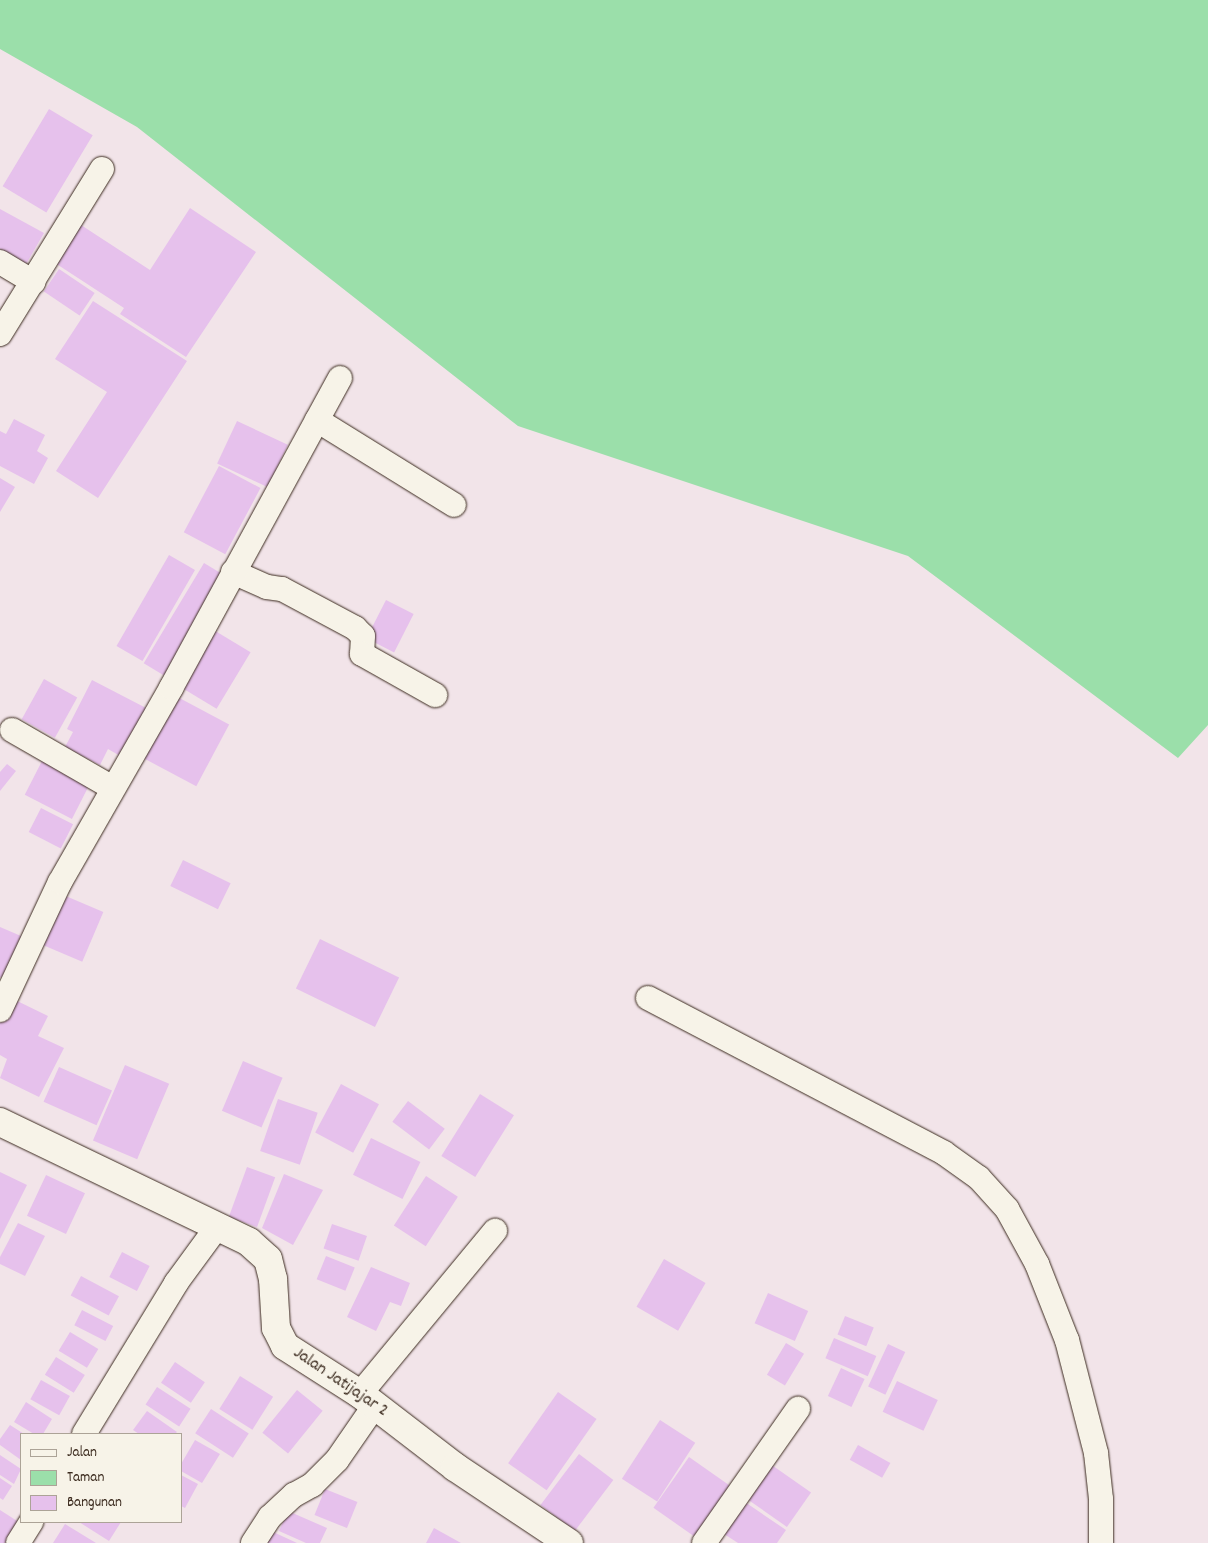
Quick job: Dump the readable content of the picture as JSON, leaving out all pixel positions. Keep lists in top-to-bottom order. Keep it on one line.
{"streets":{"street":["Jalan Jatijajar 2"]},"legend":["Jalan","Taman","Bangunan"]}
